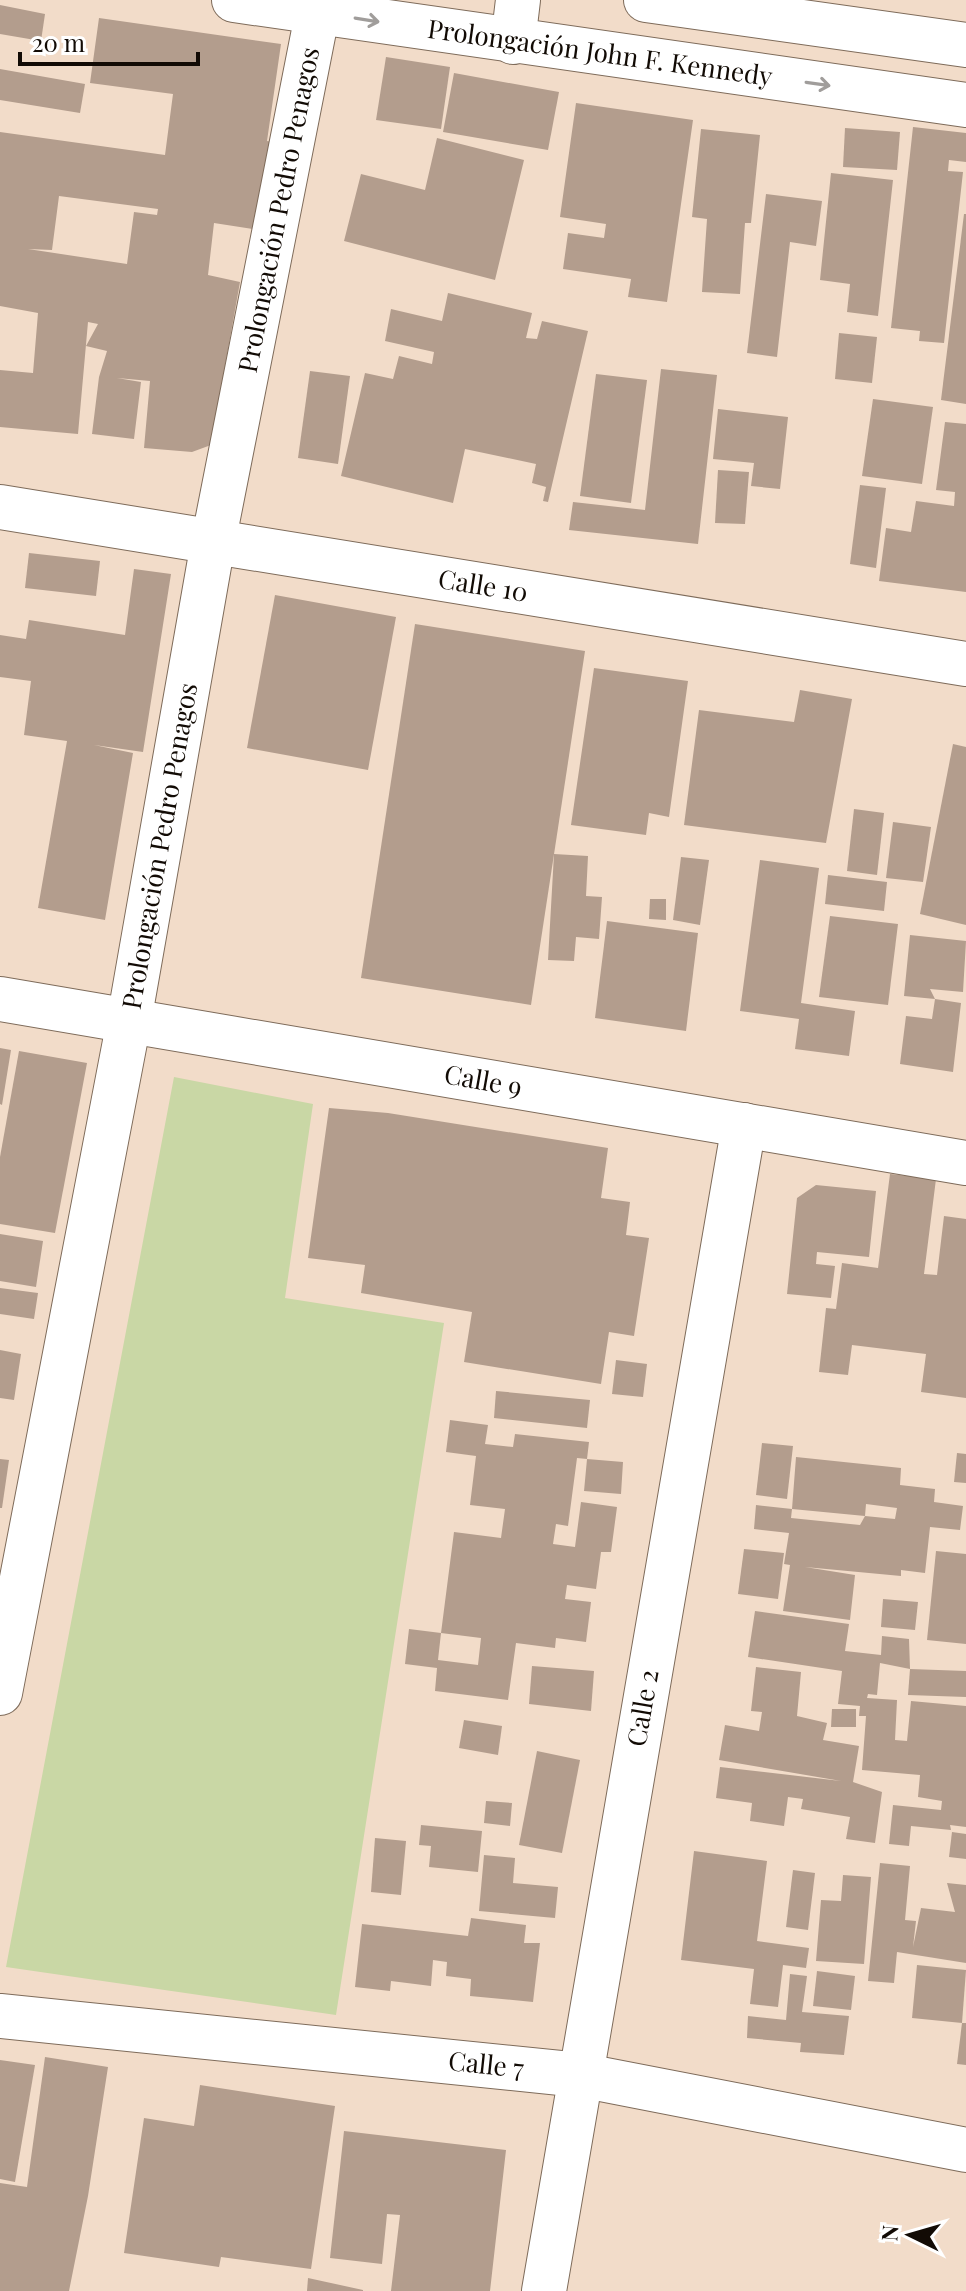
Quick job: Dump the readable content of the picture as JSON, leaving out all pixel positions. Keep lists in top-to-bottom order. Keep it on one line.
{"streets":{"street":["Prolongación John F. Kennedy","Prolongación Pedro Penagos","Calle 10","Calle 9","Calle 2","Calle 7"]},"crossings":[["Prolongación John F. Kennedy","Prolongación Pedro Penagos"],["Prolongación Pedro Penagos","Calle 10"],["Prolongación Pedro Penagos","Calle 9"],["Calle 9","Calle 2"],["Calle 2","Calle 7"]],"scale_bar":"20 m","north":"left"}
